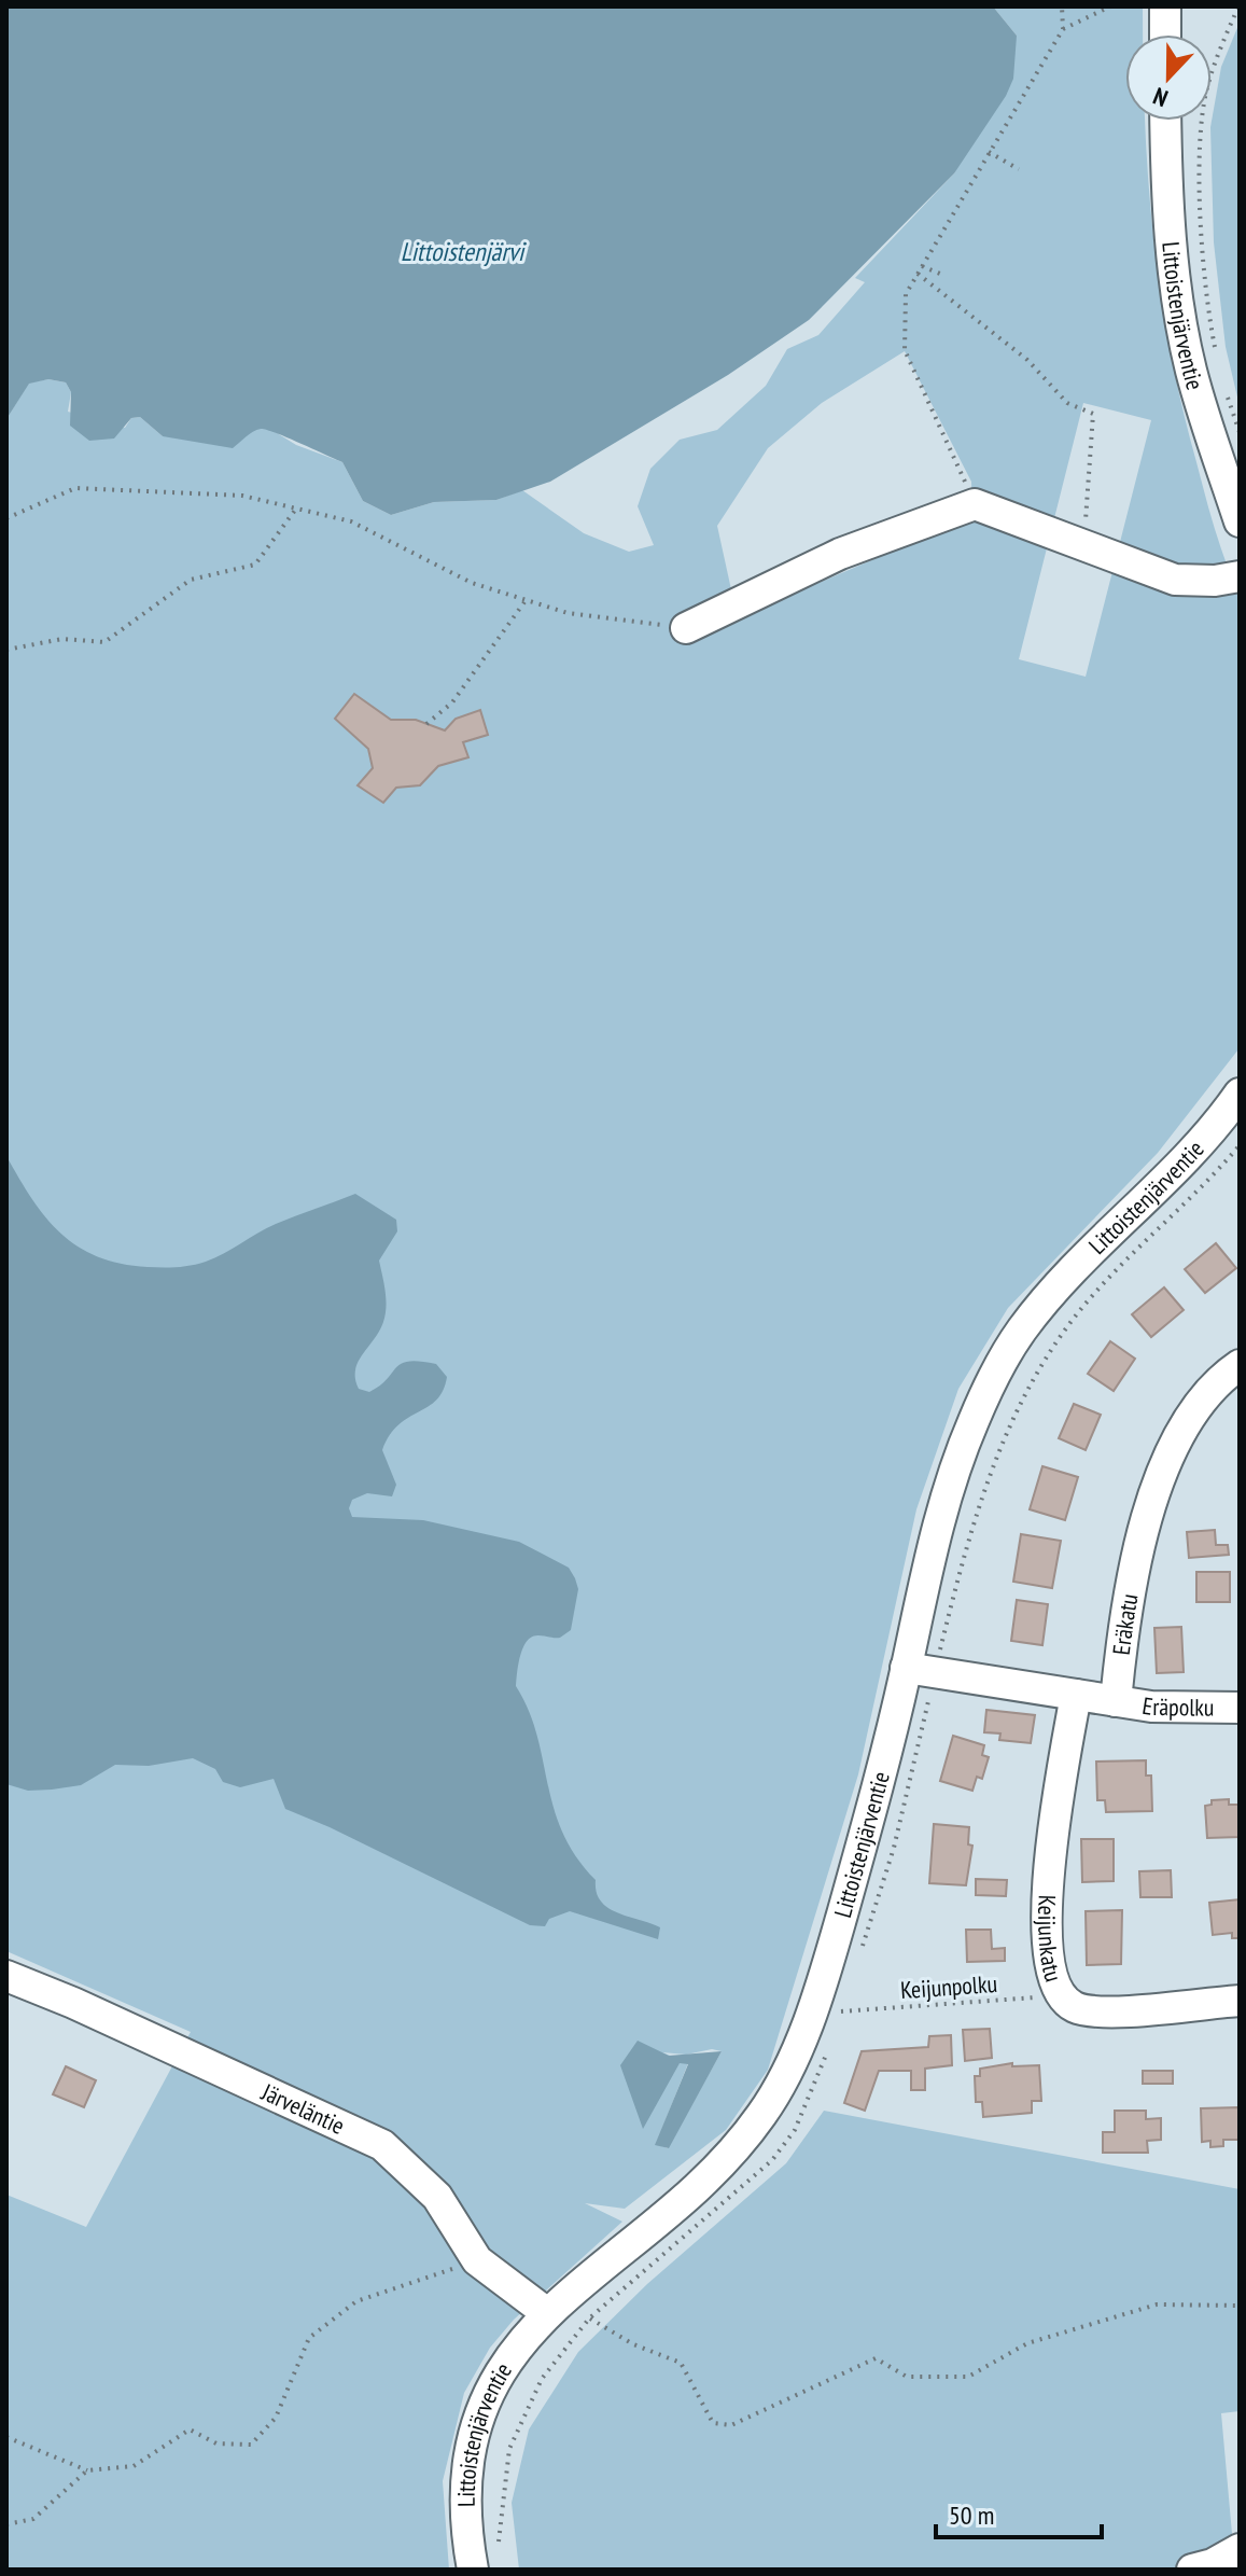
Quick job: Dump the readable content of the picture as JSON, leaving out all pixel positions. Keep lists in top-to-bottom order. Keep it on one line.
{"streets":{"street":["Littoistenjärventie","Eräkatu","Eräpolku","Keijunkatu","Järveläntie"],"path":["Keijunpolku"]},"crossings":[["Littoistenjärventie","Järveläntie"],["Eräkatu","Eräpolku"],["Keijunkatu","Keijunpolku"]],"water":["Littoistenjärvi"],"scale_bar":"50 m","north":"bottom"}
